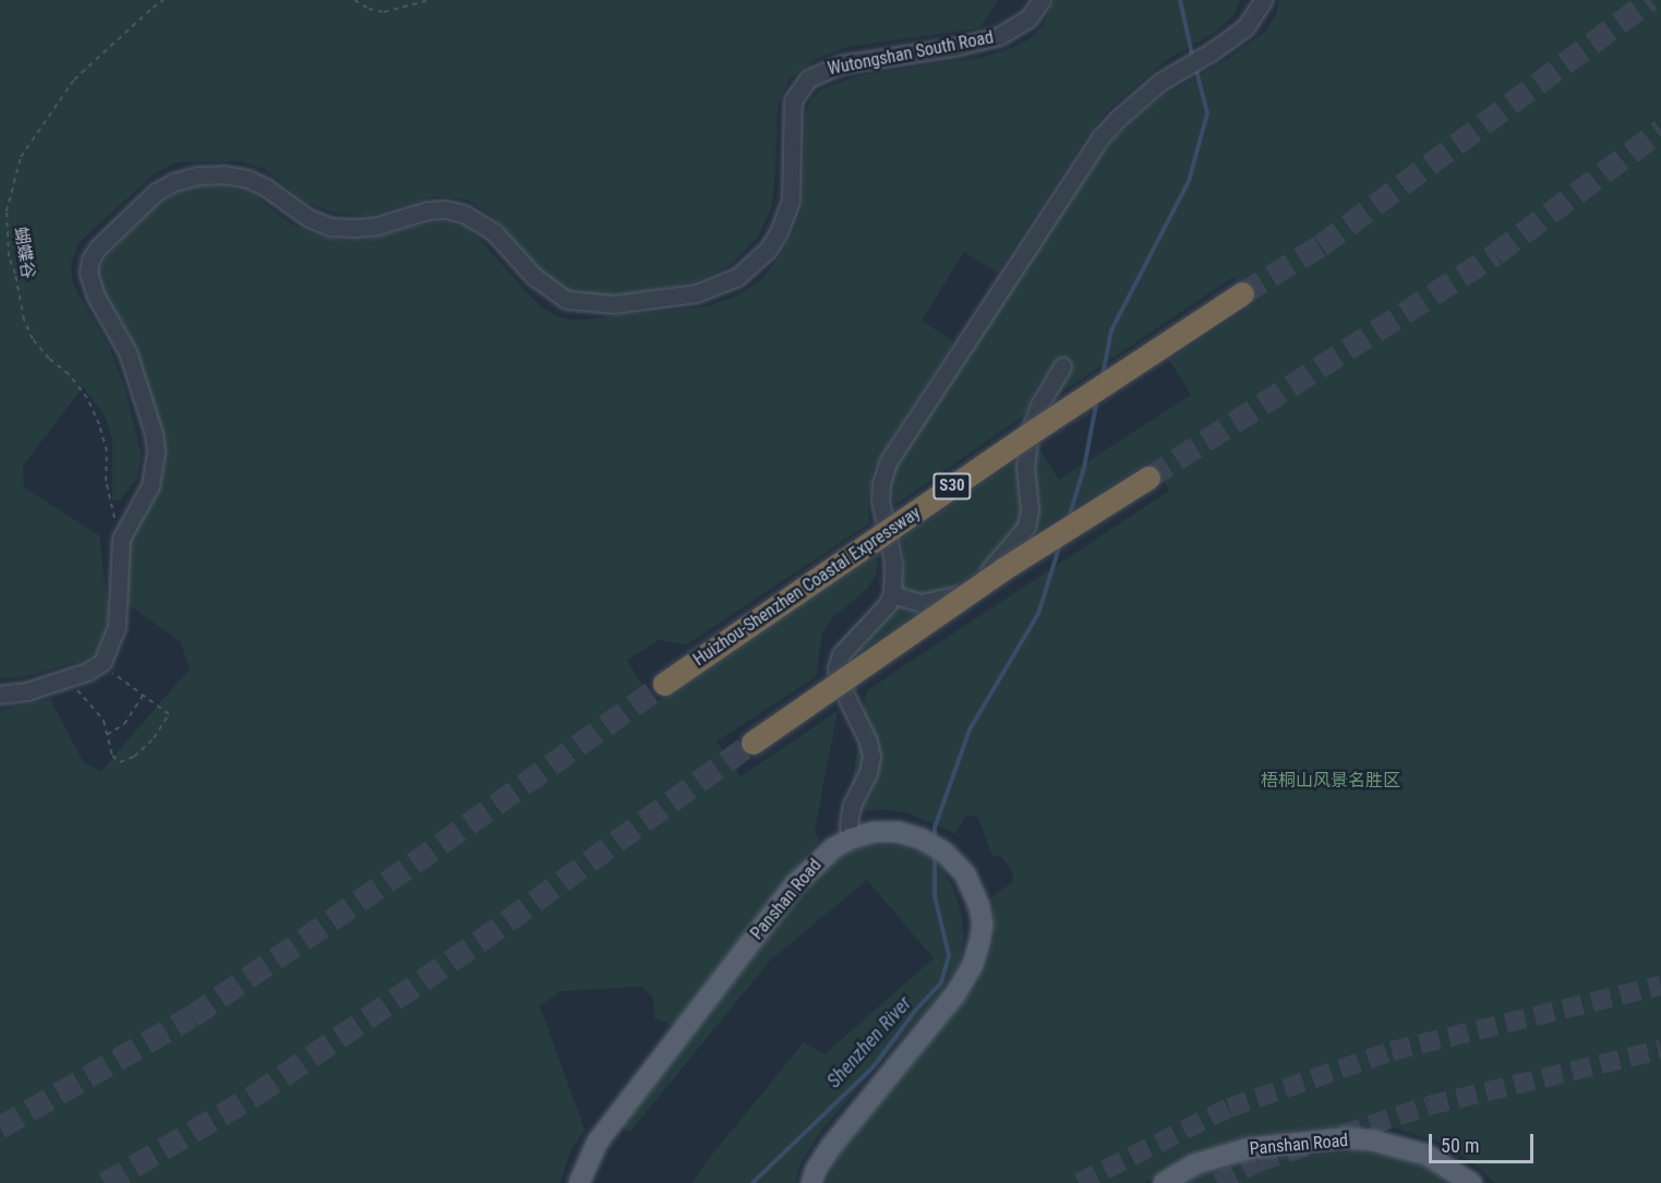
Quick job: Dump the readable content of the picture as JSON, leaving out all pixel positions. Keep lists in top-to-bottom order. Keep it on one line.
{"streets":{"highway":["S30","Huizhou-Shenzhen Coastal Expressway"],"main road":["Panshan Road"],"street":["Wutongshan South Road"],"path":["蝴蝶谷"]},"crossings":[["Wutongshan South Road","蝴蝶谷"]],"water":["Shenzhen River"],"parks":["梧桐山风景名胜区"],"scale_bar":"50 m"}
